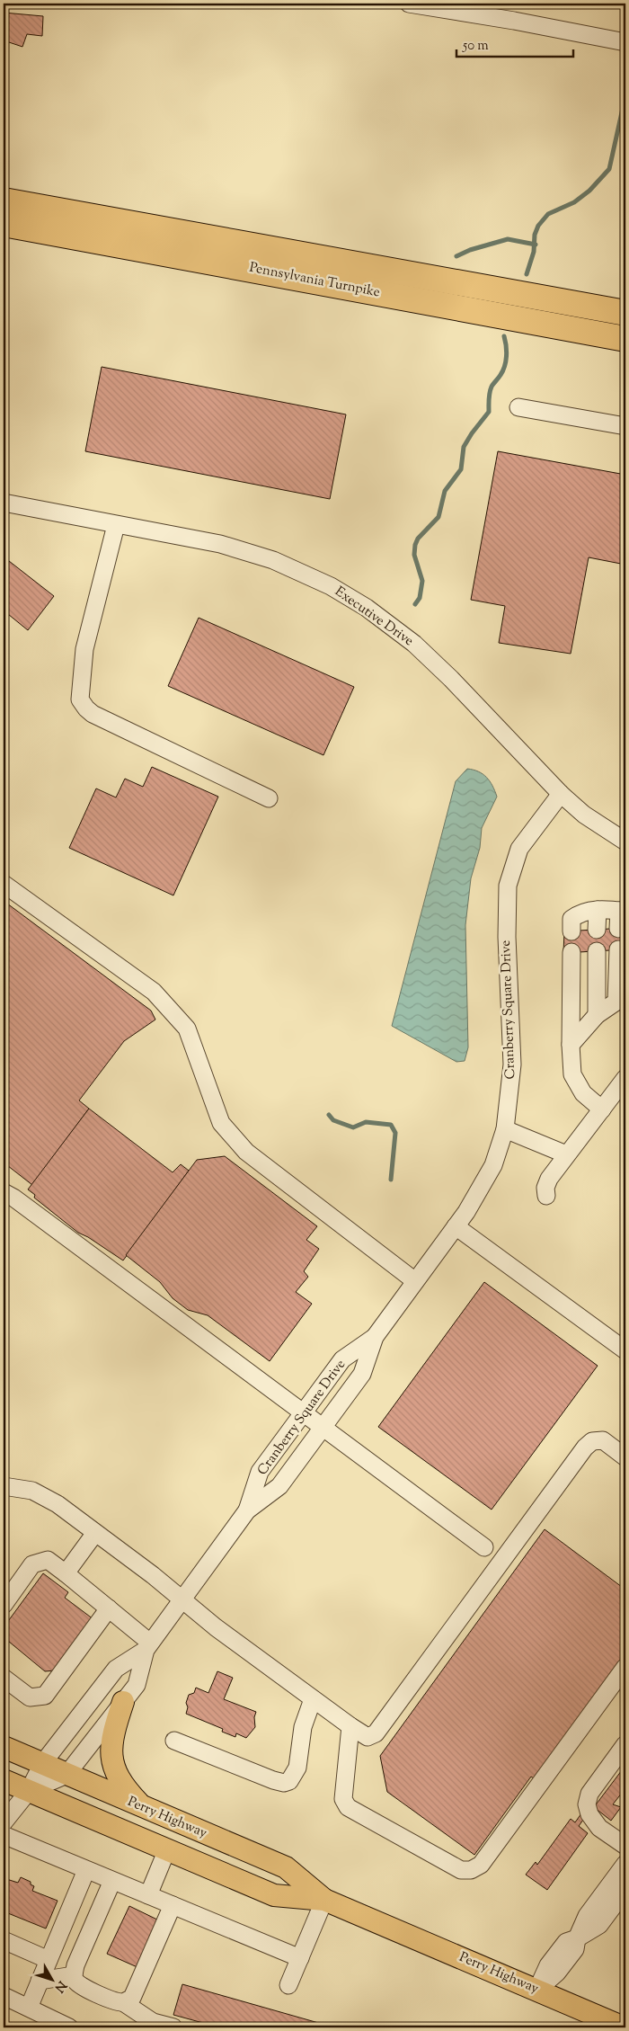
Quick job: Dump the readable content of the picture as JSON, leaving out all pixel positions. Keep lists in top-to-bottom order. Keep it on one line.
{"streets":{"highway":["Pennsylvania Turnpike"],"main road":["Perry Highway"],"street":["Executive Drive","Cranberry Square Drive"]},"crossings":[["Executive Drive","Cranberry Square Drive"],["Cranberry Square Drive","Perry Highway"]],"scale_bar":"50 m","north":"bottom right"}
